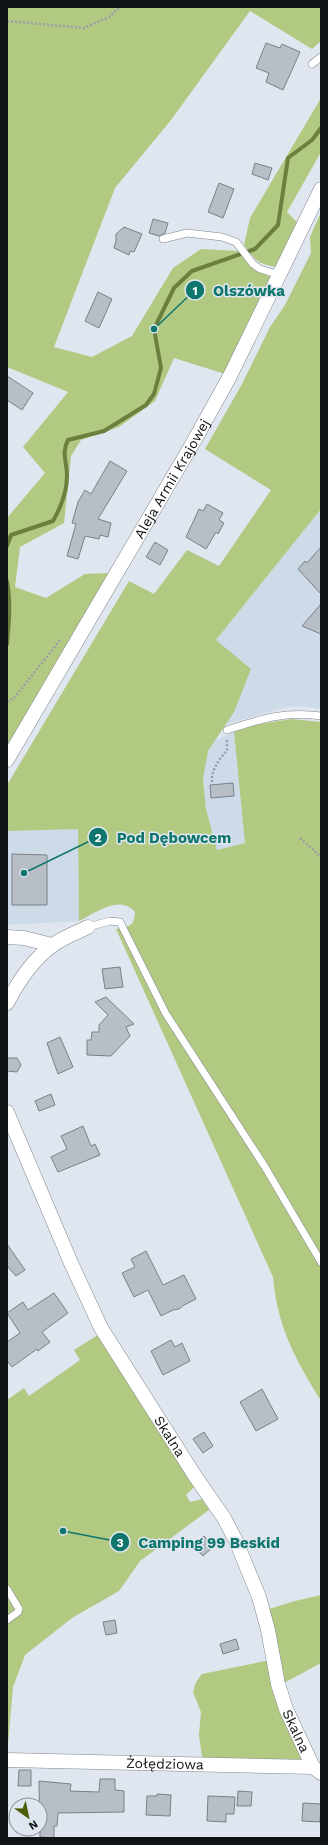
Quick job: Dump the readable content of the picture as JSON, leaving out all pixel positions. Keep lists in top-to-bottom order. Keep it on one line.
{"streets":{"street":["Aleja Armii Krajowej","Skalna","Żołędziowa"]},"crossings":[["Skalna","Żołędziowa"]],"places":["Olszówka","Pod Dębowcem","Camping 99 Beskid"],"north":"bottom right"}
